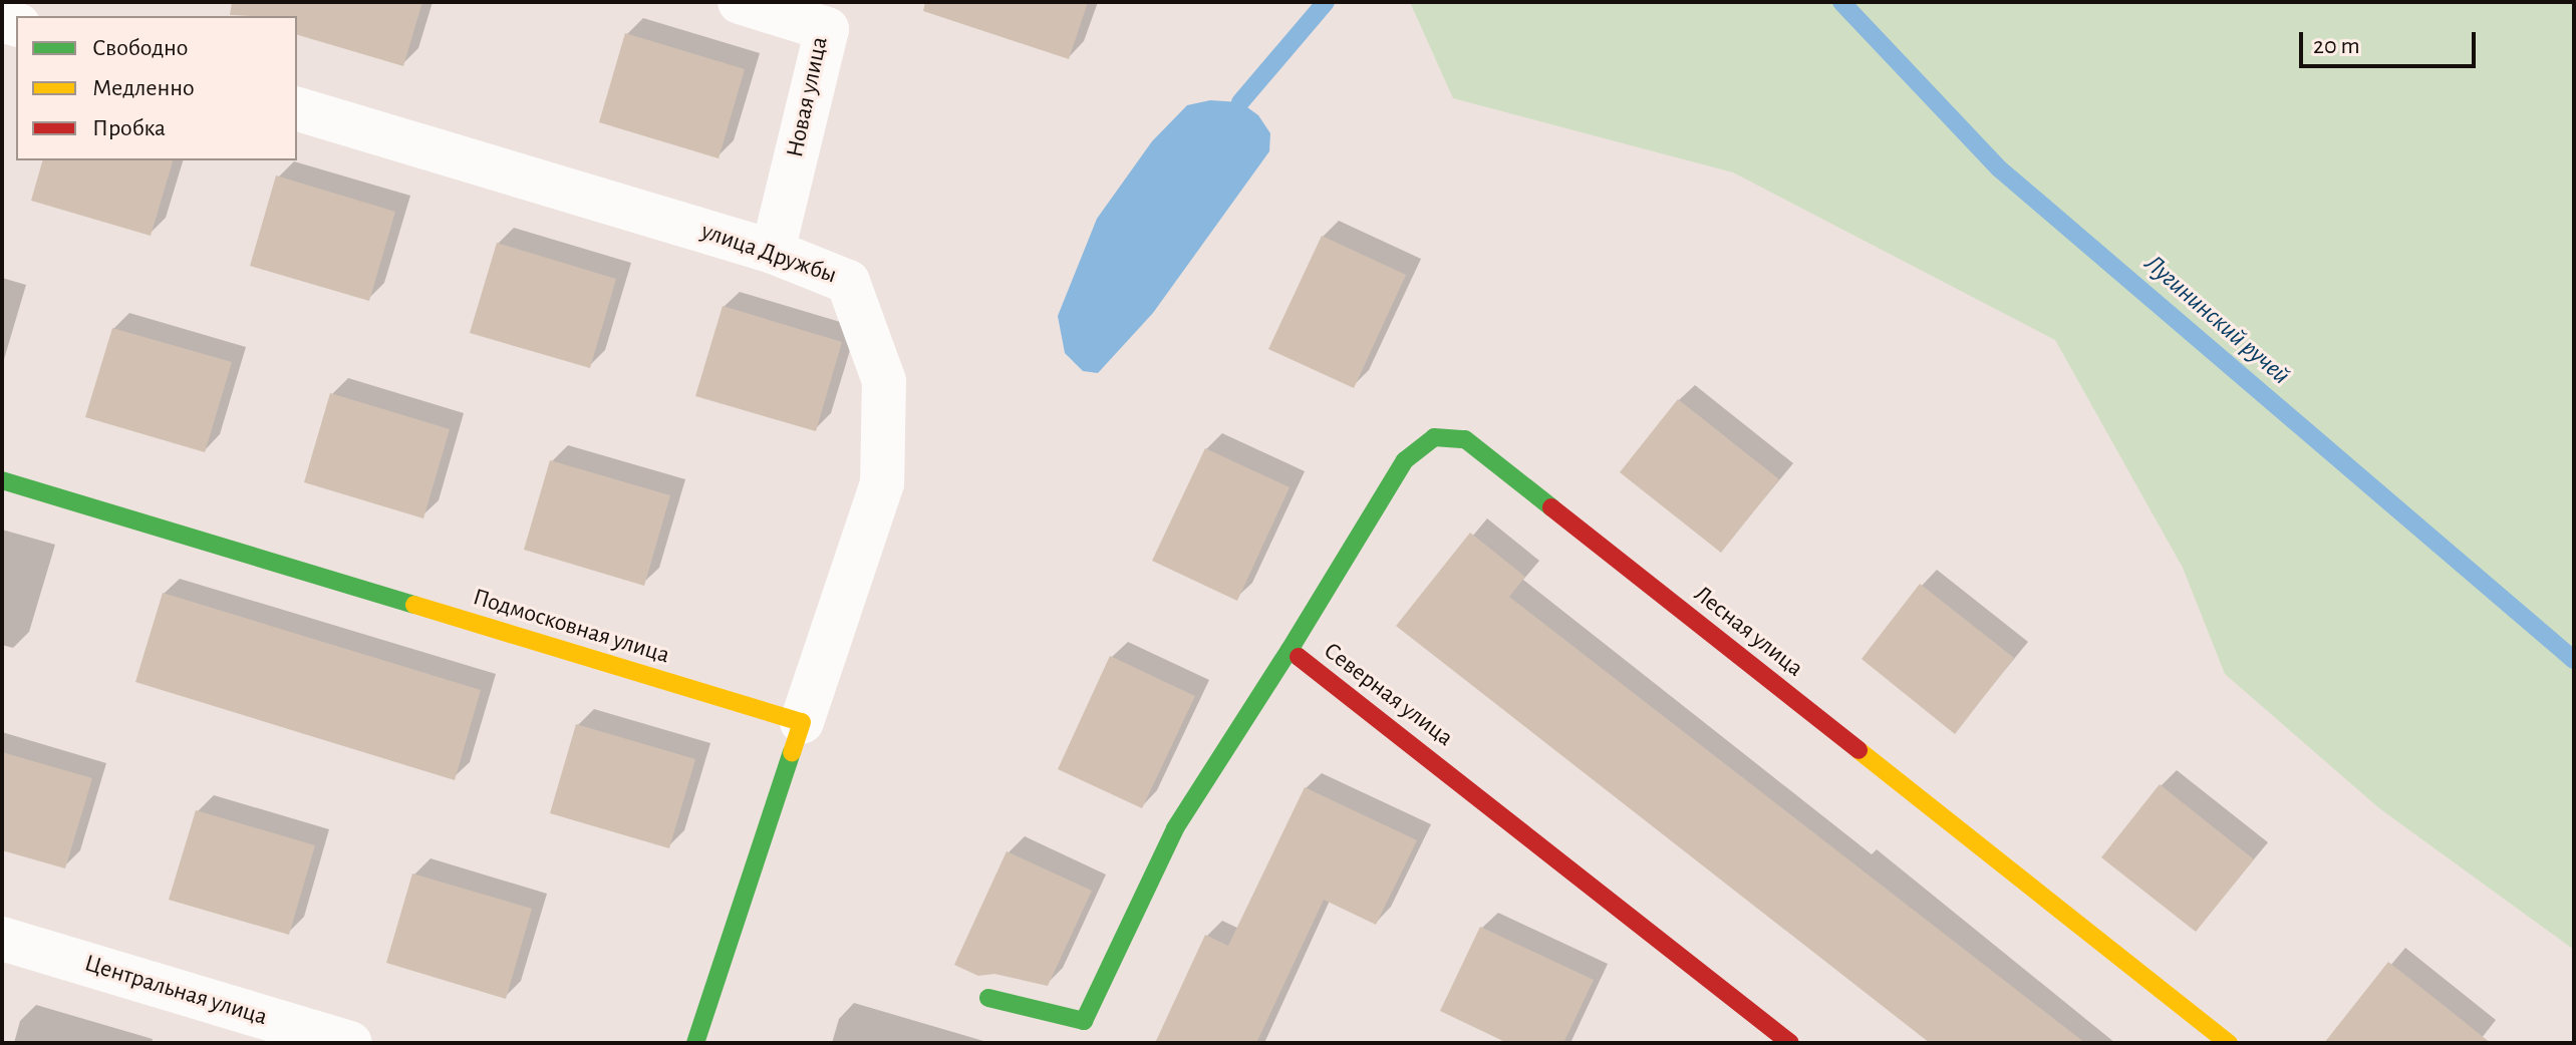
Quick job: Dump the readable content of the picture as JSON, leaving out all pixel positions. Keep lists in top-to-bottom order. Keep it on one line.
{"streets":{"street":["Новая улица","улица Дружбы","Подмосковная улица","Лесная улица","Северная улица","Центральная улица"]},"crossings":[["Новая улица","улица Дружбы"],["улица Дружбы","Подмосковная улица"],["Лесная улица","Северная улица"]],"water":["Лугининский ручей"],"legend":["Свободно","Медленно","Пробка"],"scale_bar":"20 m"}
